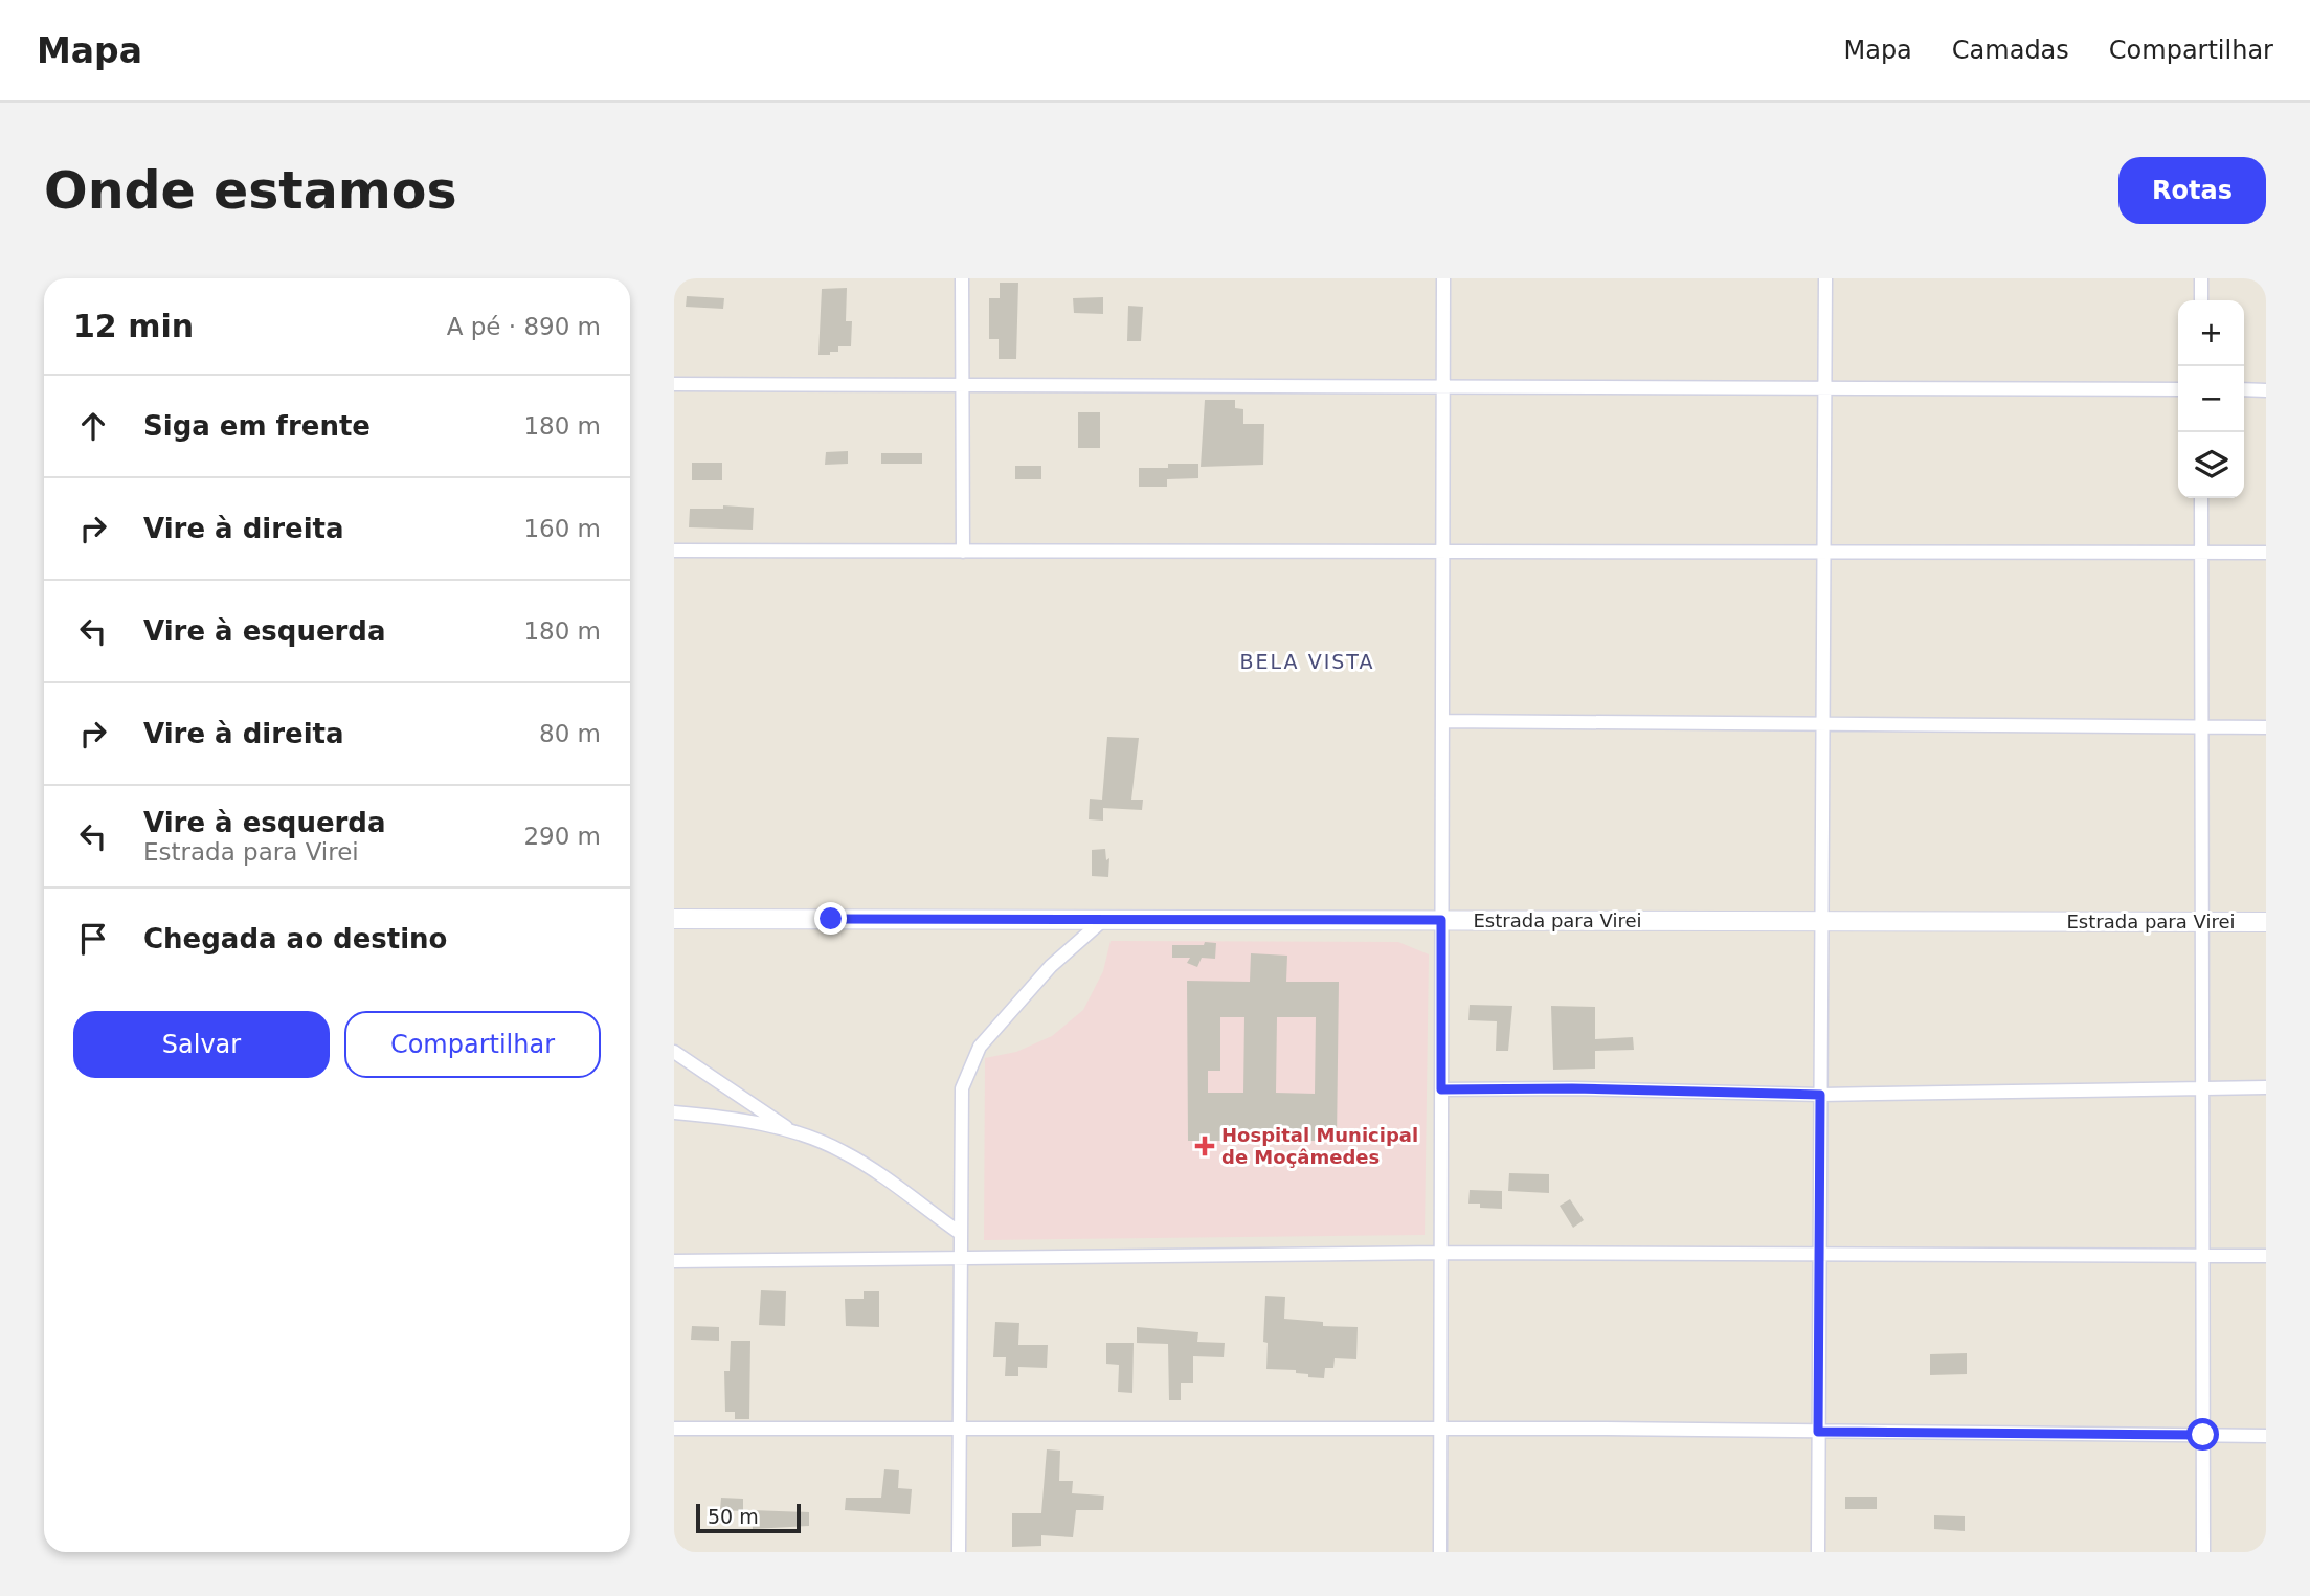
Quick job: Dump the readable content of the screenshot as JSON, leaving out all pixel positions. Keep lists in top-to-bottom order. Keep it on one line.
{"streets":{"street":["Estrada para Virei"]},"districts":["BELA VISTA"],"places":{"health":["Hospital Municipal de Moçâmedes"]},"scale_bar":"50 m","page":{"header":"Mapa","nav":["Mapa","Camadas","Compartilhar"],"buttons":["Rotas",["Salvar","Compartilhar"]],"title":"Onde estamos","heading":["12 min","A pé · 890 m"],"map_buttons":["+","−"],"list":[["Siga em frente","180 m"],["Vire à direita","160 m"],["Vire à esquerda","180 m"],["Vire à direita","80 m"],["Vire à esquerda","Estrada para Virei","290 m"],"Chegada ao destino"],"scale":"50 m"}}
